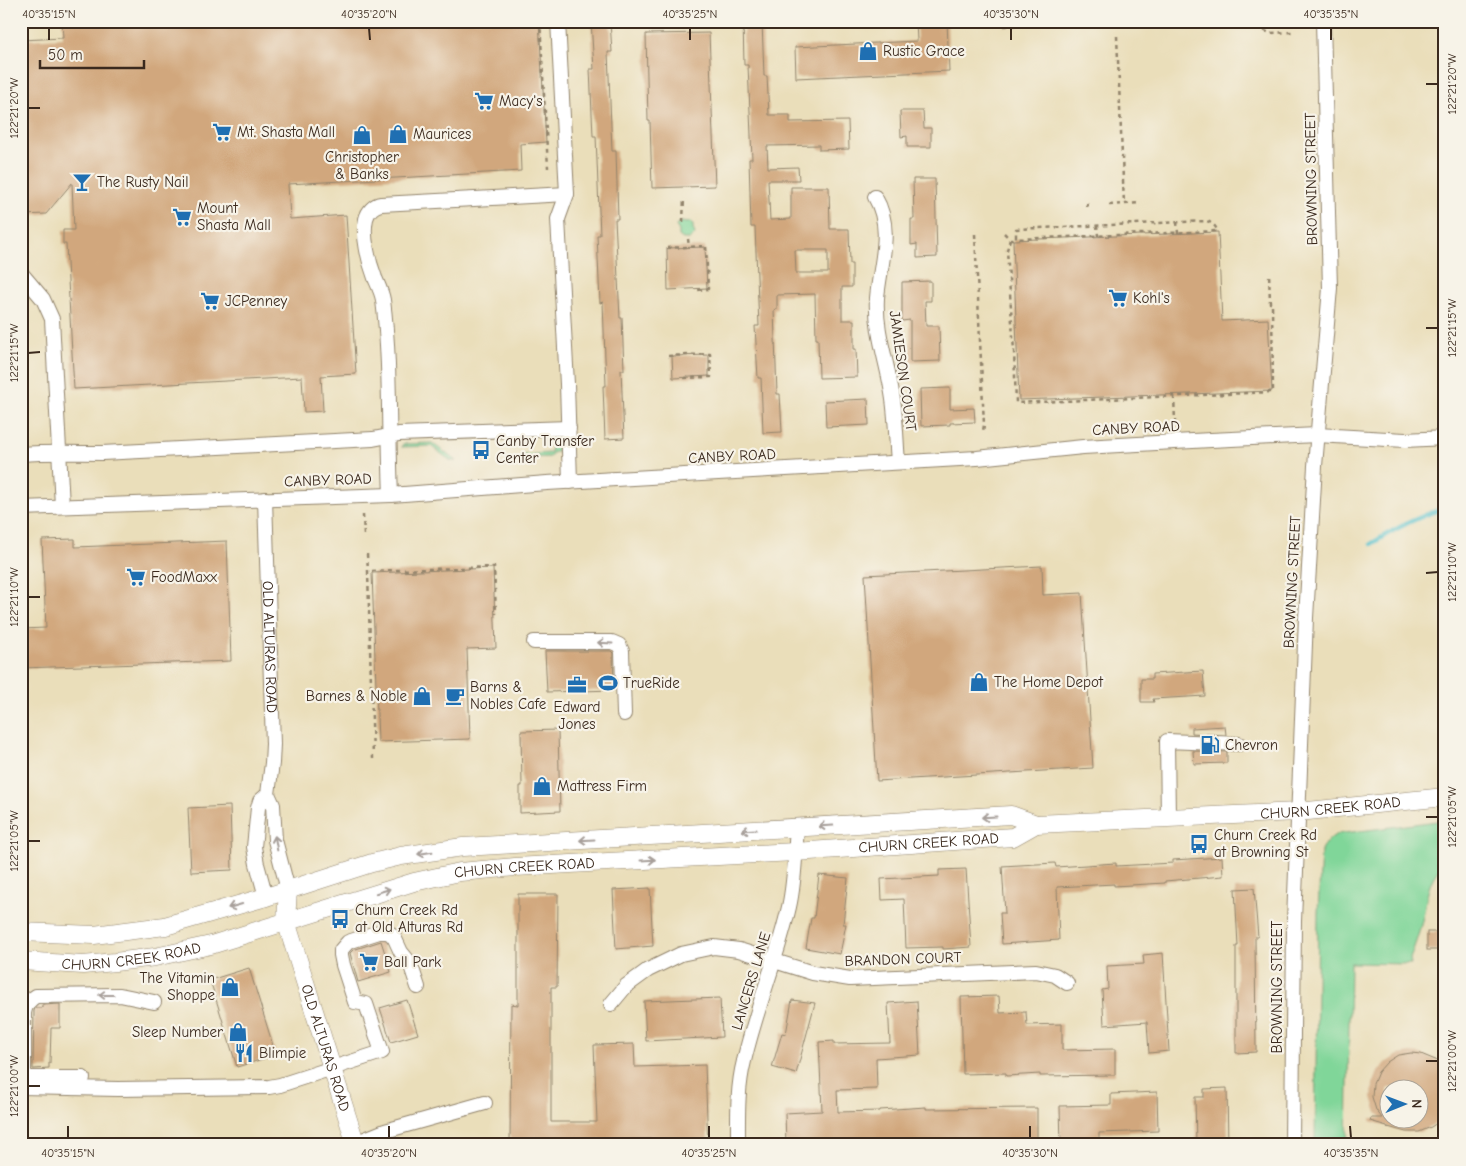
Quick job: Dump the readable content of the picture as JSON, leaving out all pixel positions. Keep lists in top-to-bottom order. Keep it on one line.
{"streets":{"main road":["OLD ALTURAS ROAD","CHURN CREEK ROAD"],"street":["BROWNING STREET","JAMIESON COURT","CANBY ROAD","BRANDON COURT","LANCERS LANE"]},"crossings":[["BROWNING STREET","CANBY ROAD"],["BROWNING STREET","CHURN CREEK ROAD"],["JAMIESON COURT","CANBY ROAD"],["CANBY ROAD","OLD ALTURAS ROAD"],["OLD ALTURAS ROAD","CHURN CREEK ROAD"],["CHURN CREEK ROAD","LANCERS LANE"],["BRANDON COURT","LANCERS LANE"]],"places":{"shop":["Rustic Grace","Maurices","Christopher & Banks","The Home Depot","Barnes & Noble","Mattress Firm","The Vitamin Shoppe","Sleep Number"],"supermarket":["Macy's","Mt. Shasta Mall","Mount Shasta Mall","Kohl's","JCPenney","FoodMaxx","Ball Park"],"bar":["The Rusty Nail"],"bus stop":["Canby Transfer Center","Churn Creek Rd at Browning St","Churn Creek Rd at Old Alturas Rd"],"sports":["TrueRide"],"office":["Edward Jones"],"cafe":["Barns & Nobles Cafe"],"fuel station":["Chevron"],"restaurant":["Blimpie"]},"scale_bar":"50 m","north":"right","coordinates":["40°35'15\"N","40°35'20\"N","40°35'25\"N","40°35'30\"N","40°35'35\"N","122°21'20\"W","122°21'15\"W","122°21'10\"W","122°21'05\"W","122°21'00\"W"]}
